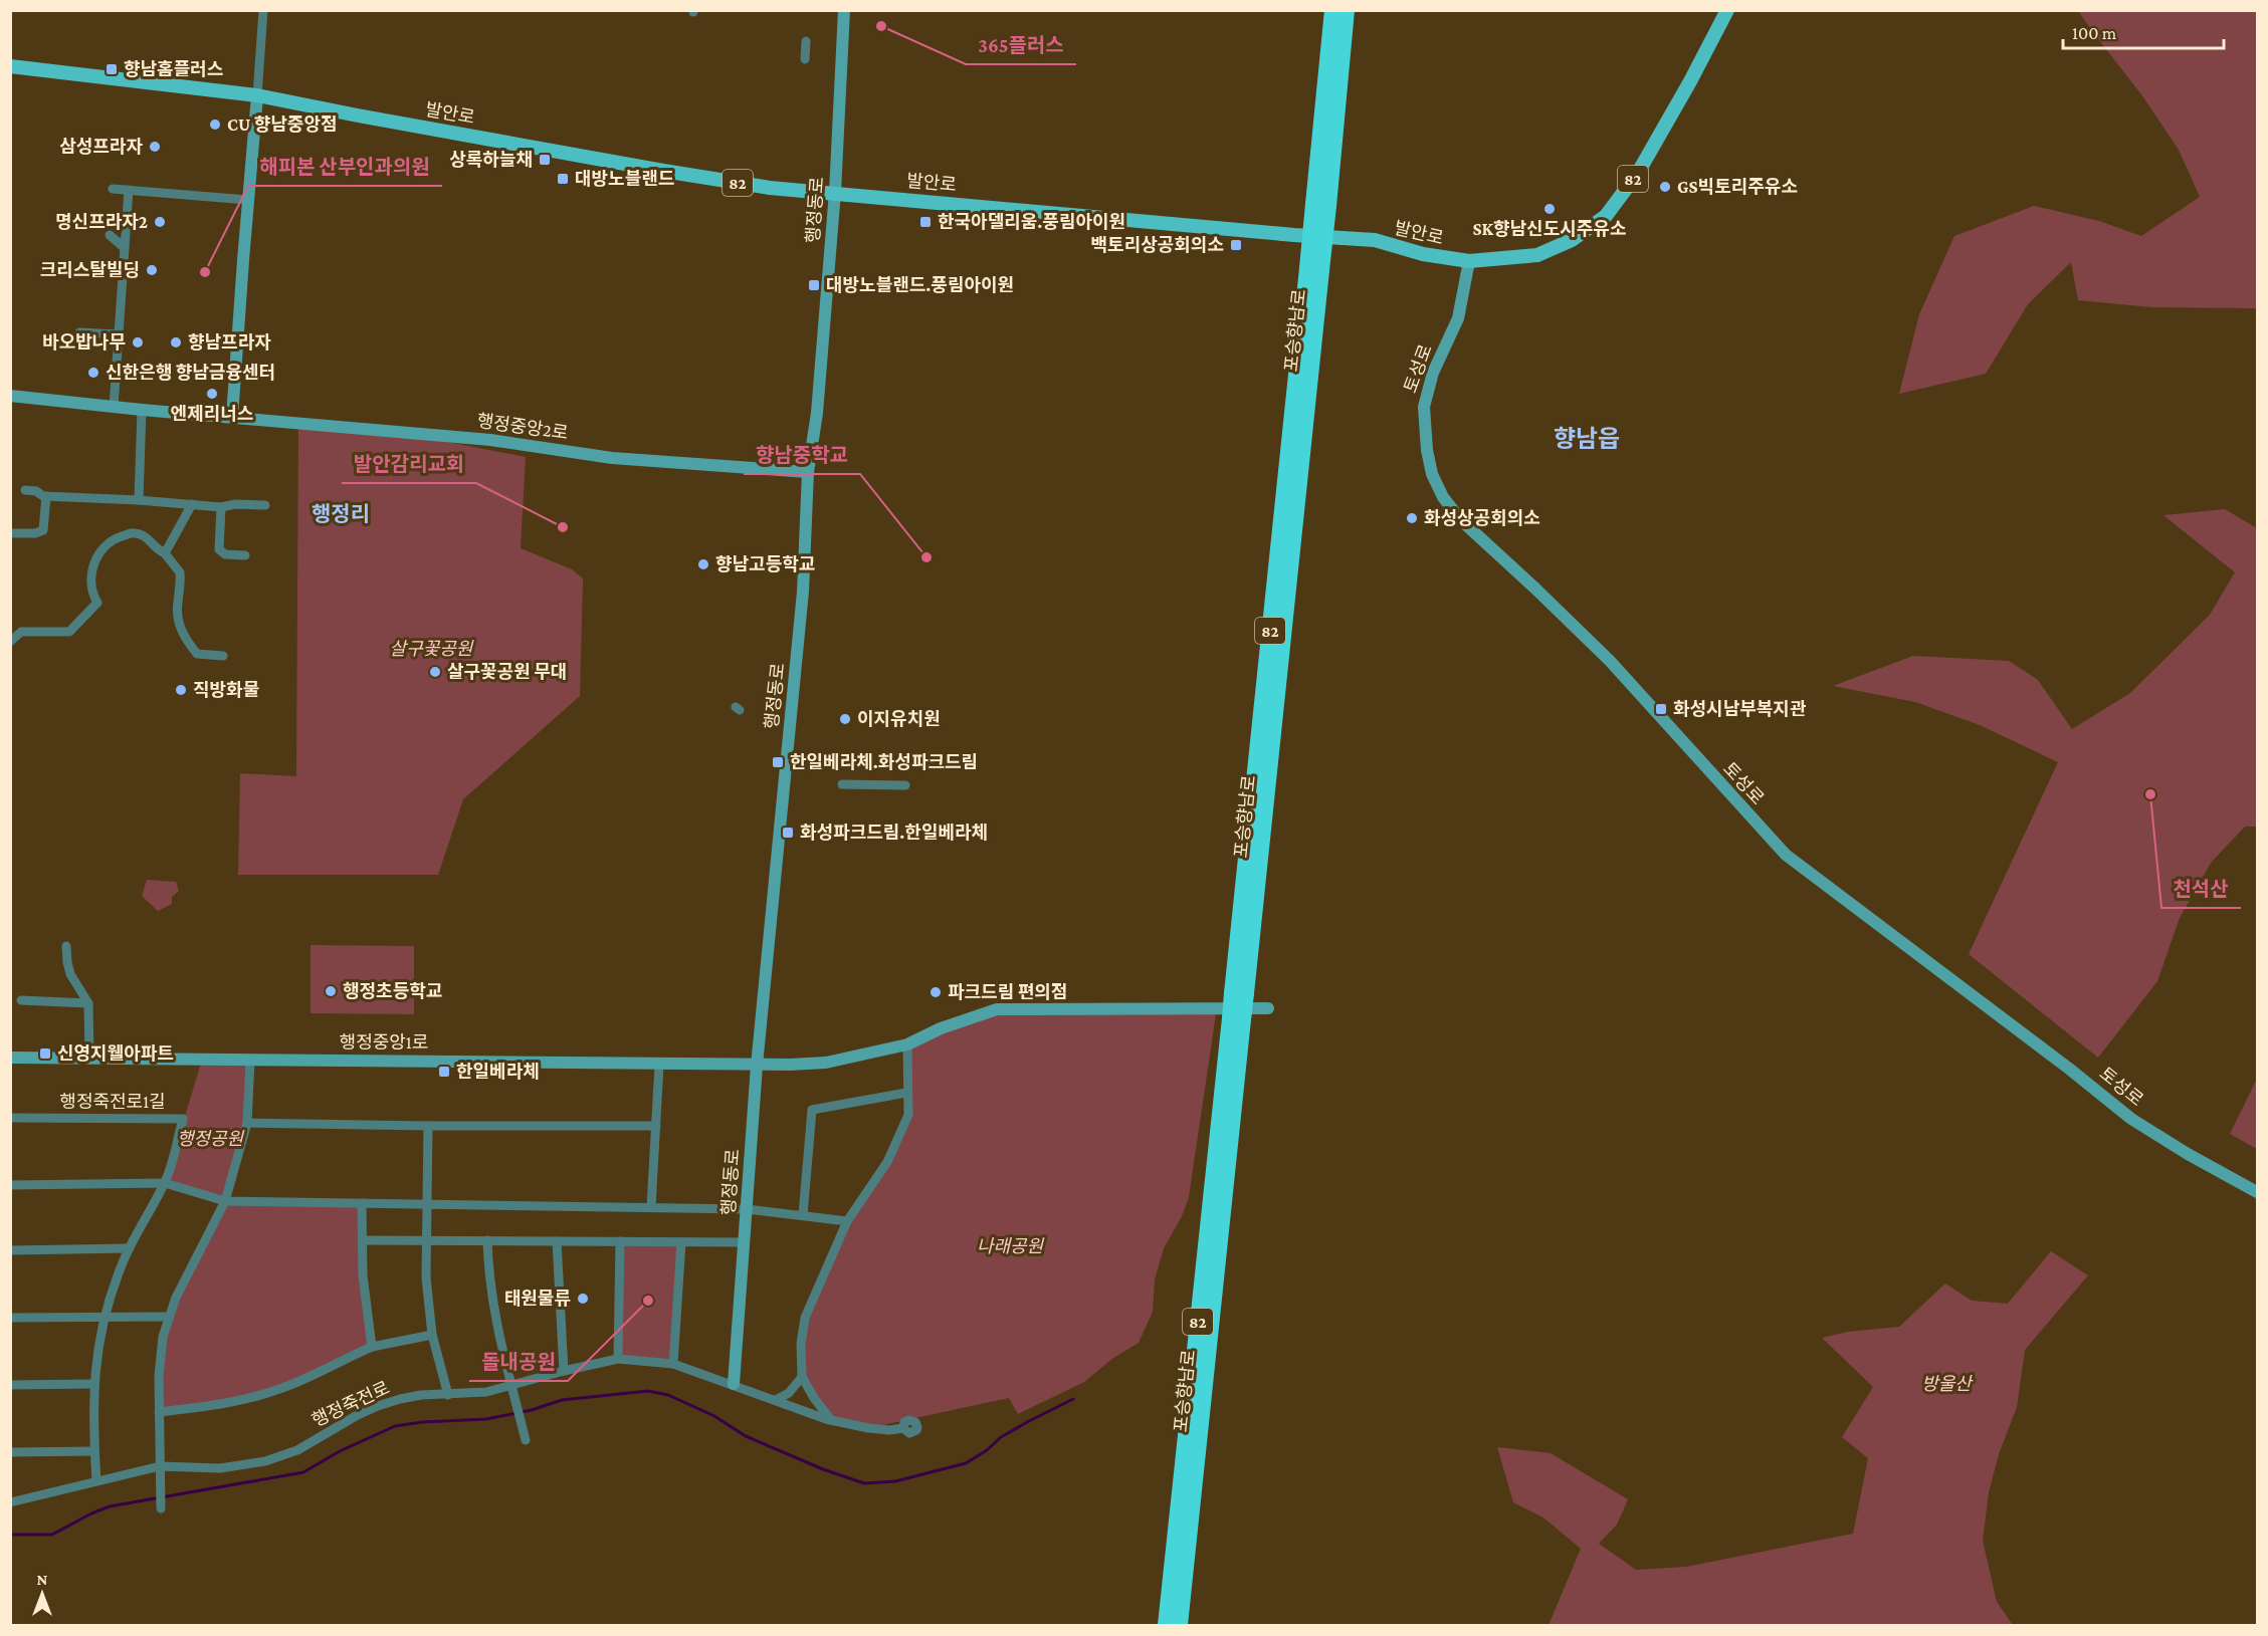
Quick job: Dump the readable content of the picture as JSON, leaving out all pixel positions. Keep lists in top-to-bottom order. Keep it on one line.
{"streets":{"highway":["82","포승향남로"],"main road":["발안로"],"street":["행정동로","토성로","행정중앙2로","행정중앙1로","행정죽전로1길","행정죽전로"]},"crossings":[["발안로","행정동로"],["발안로","토성로"],["행정동로","행정중앙2로"],["행정동로","행정중앙1로"],["행정동로","행정죽전로"],["행정죽전로1길","행정죽전로"]],"districts":["향남읍","행정리"],"parks":["살구꽃공원","행정공원","나래공원","방울산"],"places":{"other":["365플러스","CU 향남중앙점","삼성프라자","GS빅토리주유소","SK향남신도시주유소","명신프라자2","크리스탈빌딩","해피본 산부인과의원","바오밥나무","향남프라자","신한은행 향남금융센터","엔제리너스","화성상공회의소","발안감리교회","향남중학교","향남고등학교","살구꽃공원 무대","직방화물","이지유치원","천석산","행정초등학교","파크드림 편의점","태원물류","돌내공원"],"transit":["향남홈플러스","상록하늘채","대방노블랜드","한국아델리움.풍림아이원","백토리상공회의소","대방노블랜드.풍림아이원","화성시남부복지관","한일베라체.화성파크드림","화성파크드림.한일베라체","신영지웰아파트","한일베라체"]},"scale_bar":"100 m","north":"top"}
